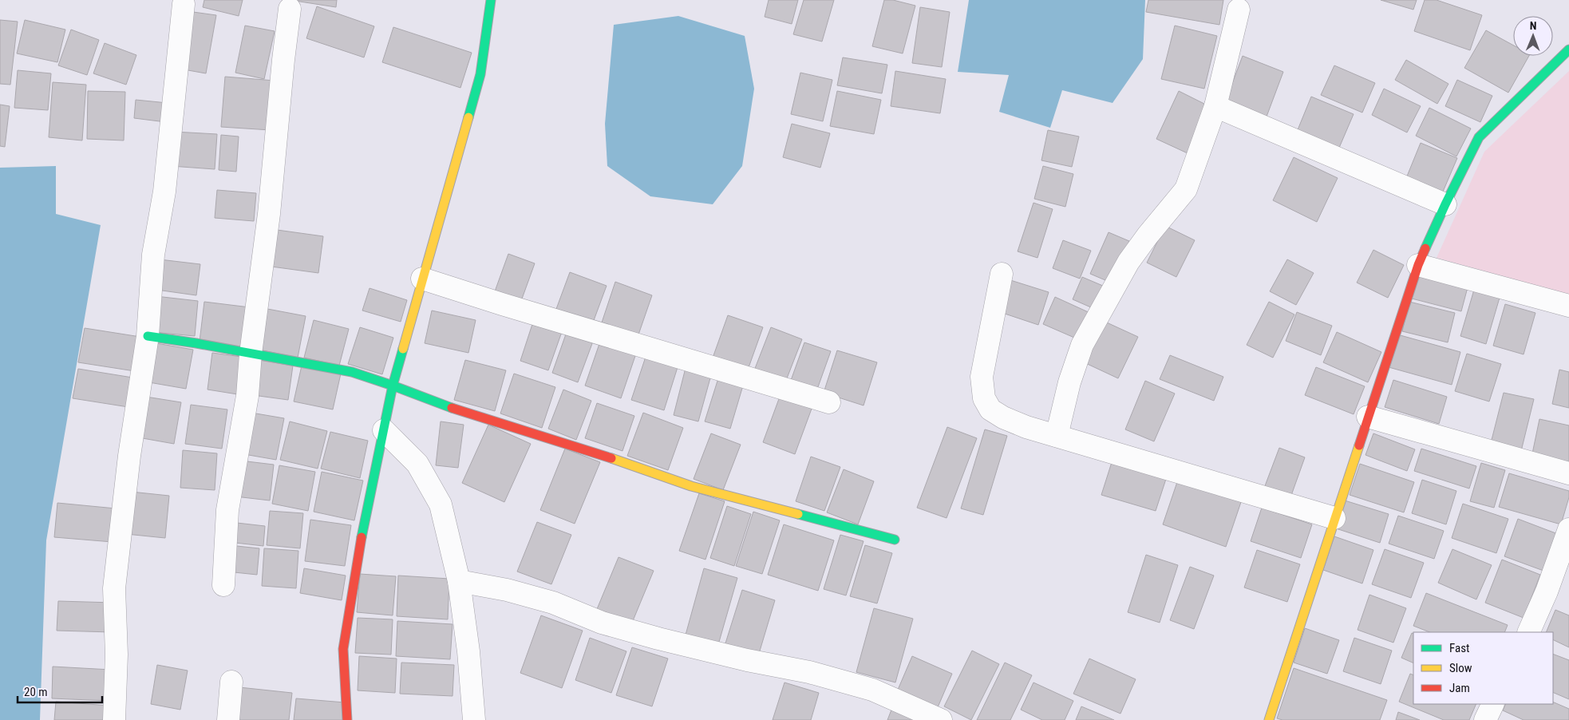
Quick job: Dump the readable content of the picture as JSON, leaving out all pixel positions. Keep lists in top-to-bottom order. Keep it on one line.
{"legend":["Fast","Slow","Jam"],"scale_bar":"20 m","north":"top"}
